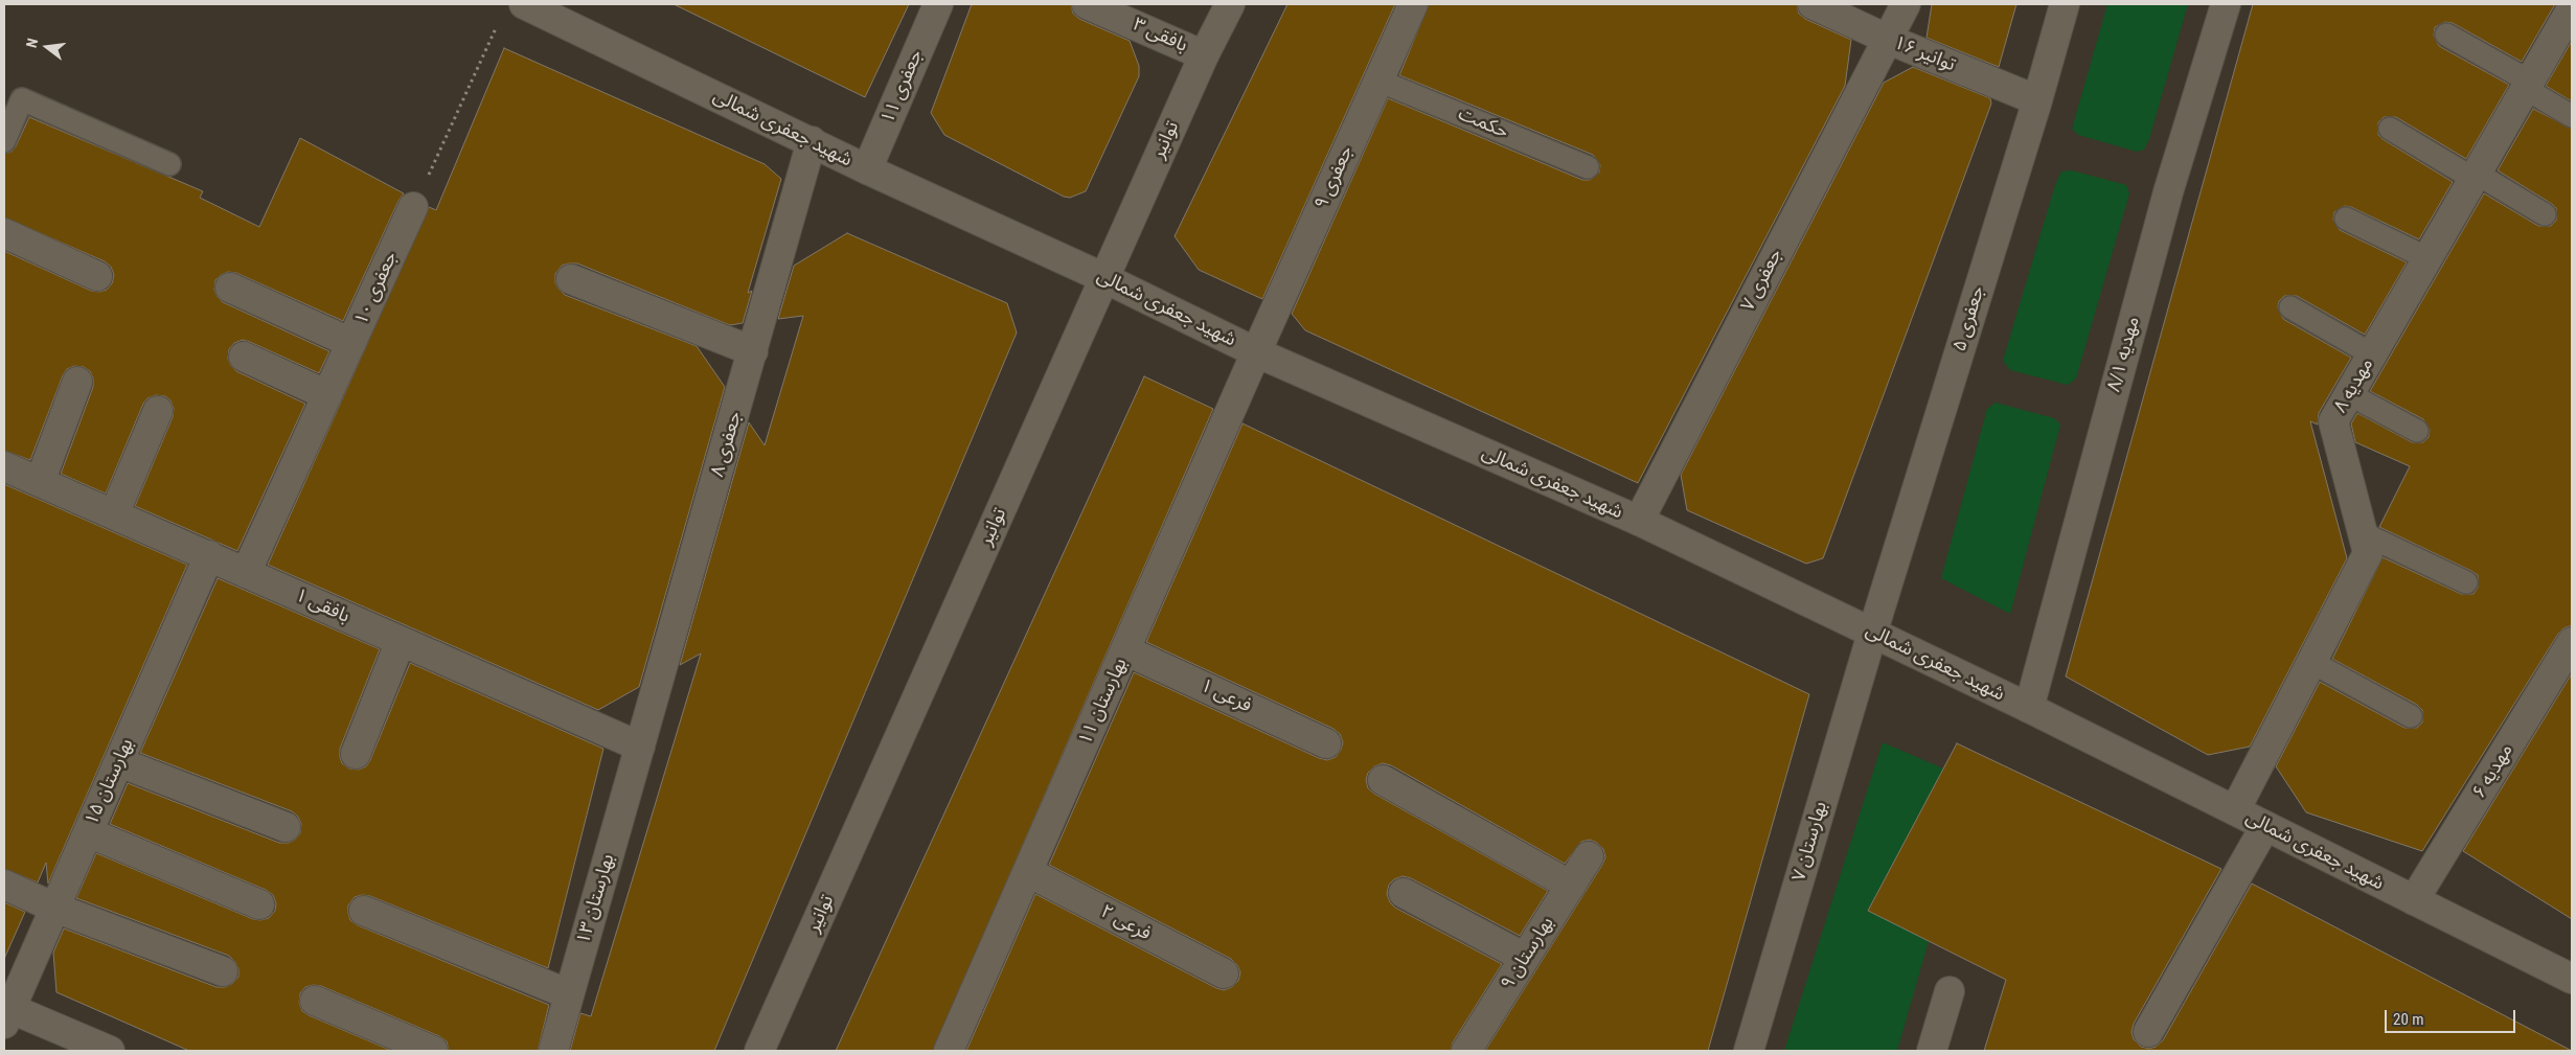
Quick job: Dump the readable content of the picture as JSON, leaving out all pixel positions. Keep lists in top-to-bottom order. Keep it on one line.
{"streets":{"street":["بافقی ۳","توانیر ۱۶","جعفری ۱۱","شهید جعفری شمالی","توانیر","جعفری ۹","جعفری ۷","جعفری ۱۰","جعفری ۵","مهدیه ۸/۱","مهدیه ۸","جعفری ۸","بافقی ۱","فرعی ۱","بهارستان ۱۱","مهدیه ۶","بهارستان ۱۵","بهارستان ۷","بهارستان ۱۳","فرعی ۲","بهارستان ۹"],"lane":["حکمت"]},"crossings":[["بافقی ۳","توانیر"],["توانیر ۱۶","جعفری ۷"],["توانیر ۱۶","جعفری ۵"],["جعفری ۱۱","شهید جعفری شمالی"],["حکمت","جعفری ۹"],["شهید جعفری شمالی","توانیر"],["شهید جعفری شمالی","جعفری ۹"],["شهید جعفری شمالی","جعفری ۷"],["شهید جعفری شمالی","جعفری ۵"],["شهید جعفری شمالی","مهدیه ۸/۱"],["شهید جعفری شمالی","مهدیه ۸"],["شهید جعفری شمالی","جعفری ۸"],["شهید جعفری شمالی","بهارستان ۱۱"],["شهید جعفری شمالی","مهدیه ۶"],["شهید جعفری شمالی","بهارستان ۷"],["جعفری ۹","بهارستان ۱۱"],["جعفری ۱۰","بافقی ۱"],["جعفری ۵","بهارستان ۷"],["جعفری ۸","بافقی ۱"],["جعفری ۸","بهارستان ۱۳"],["بافقی ۱","بهارستان ۱۵"],["بافقی ۱","بهارستان ۱۳"],["فرعی ۱","بهارستان ۱۱"],["بهارستان ۱۱","فرعی ۲"]],"scale_bar":"20 m","north":"left"}
